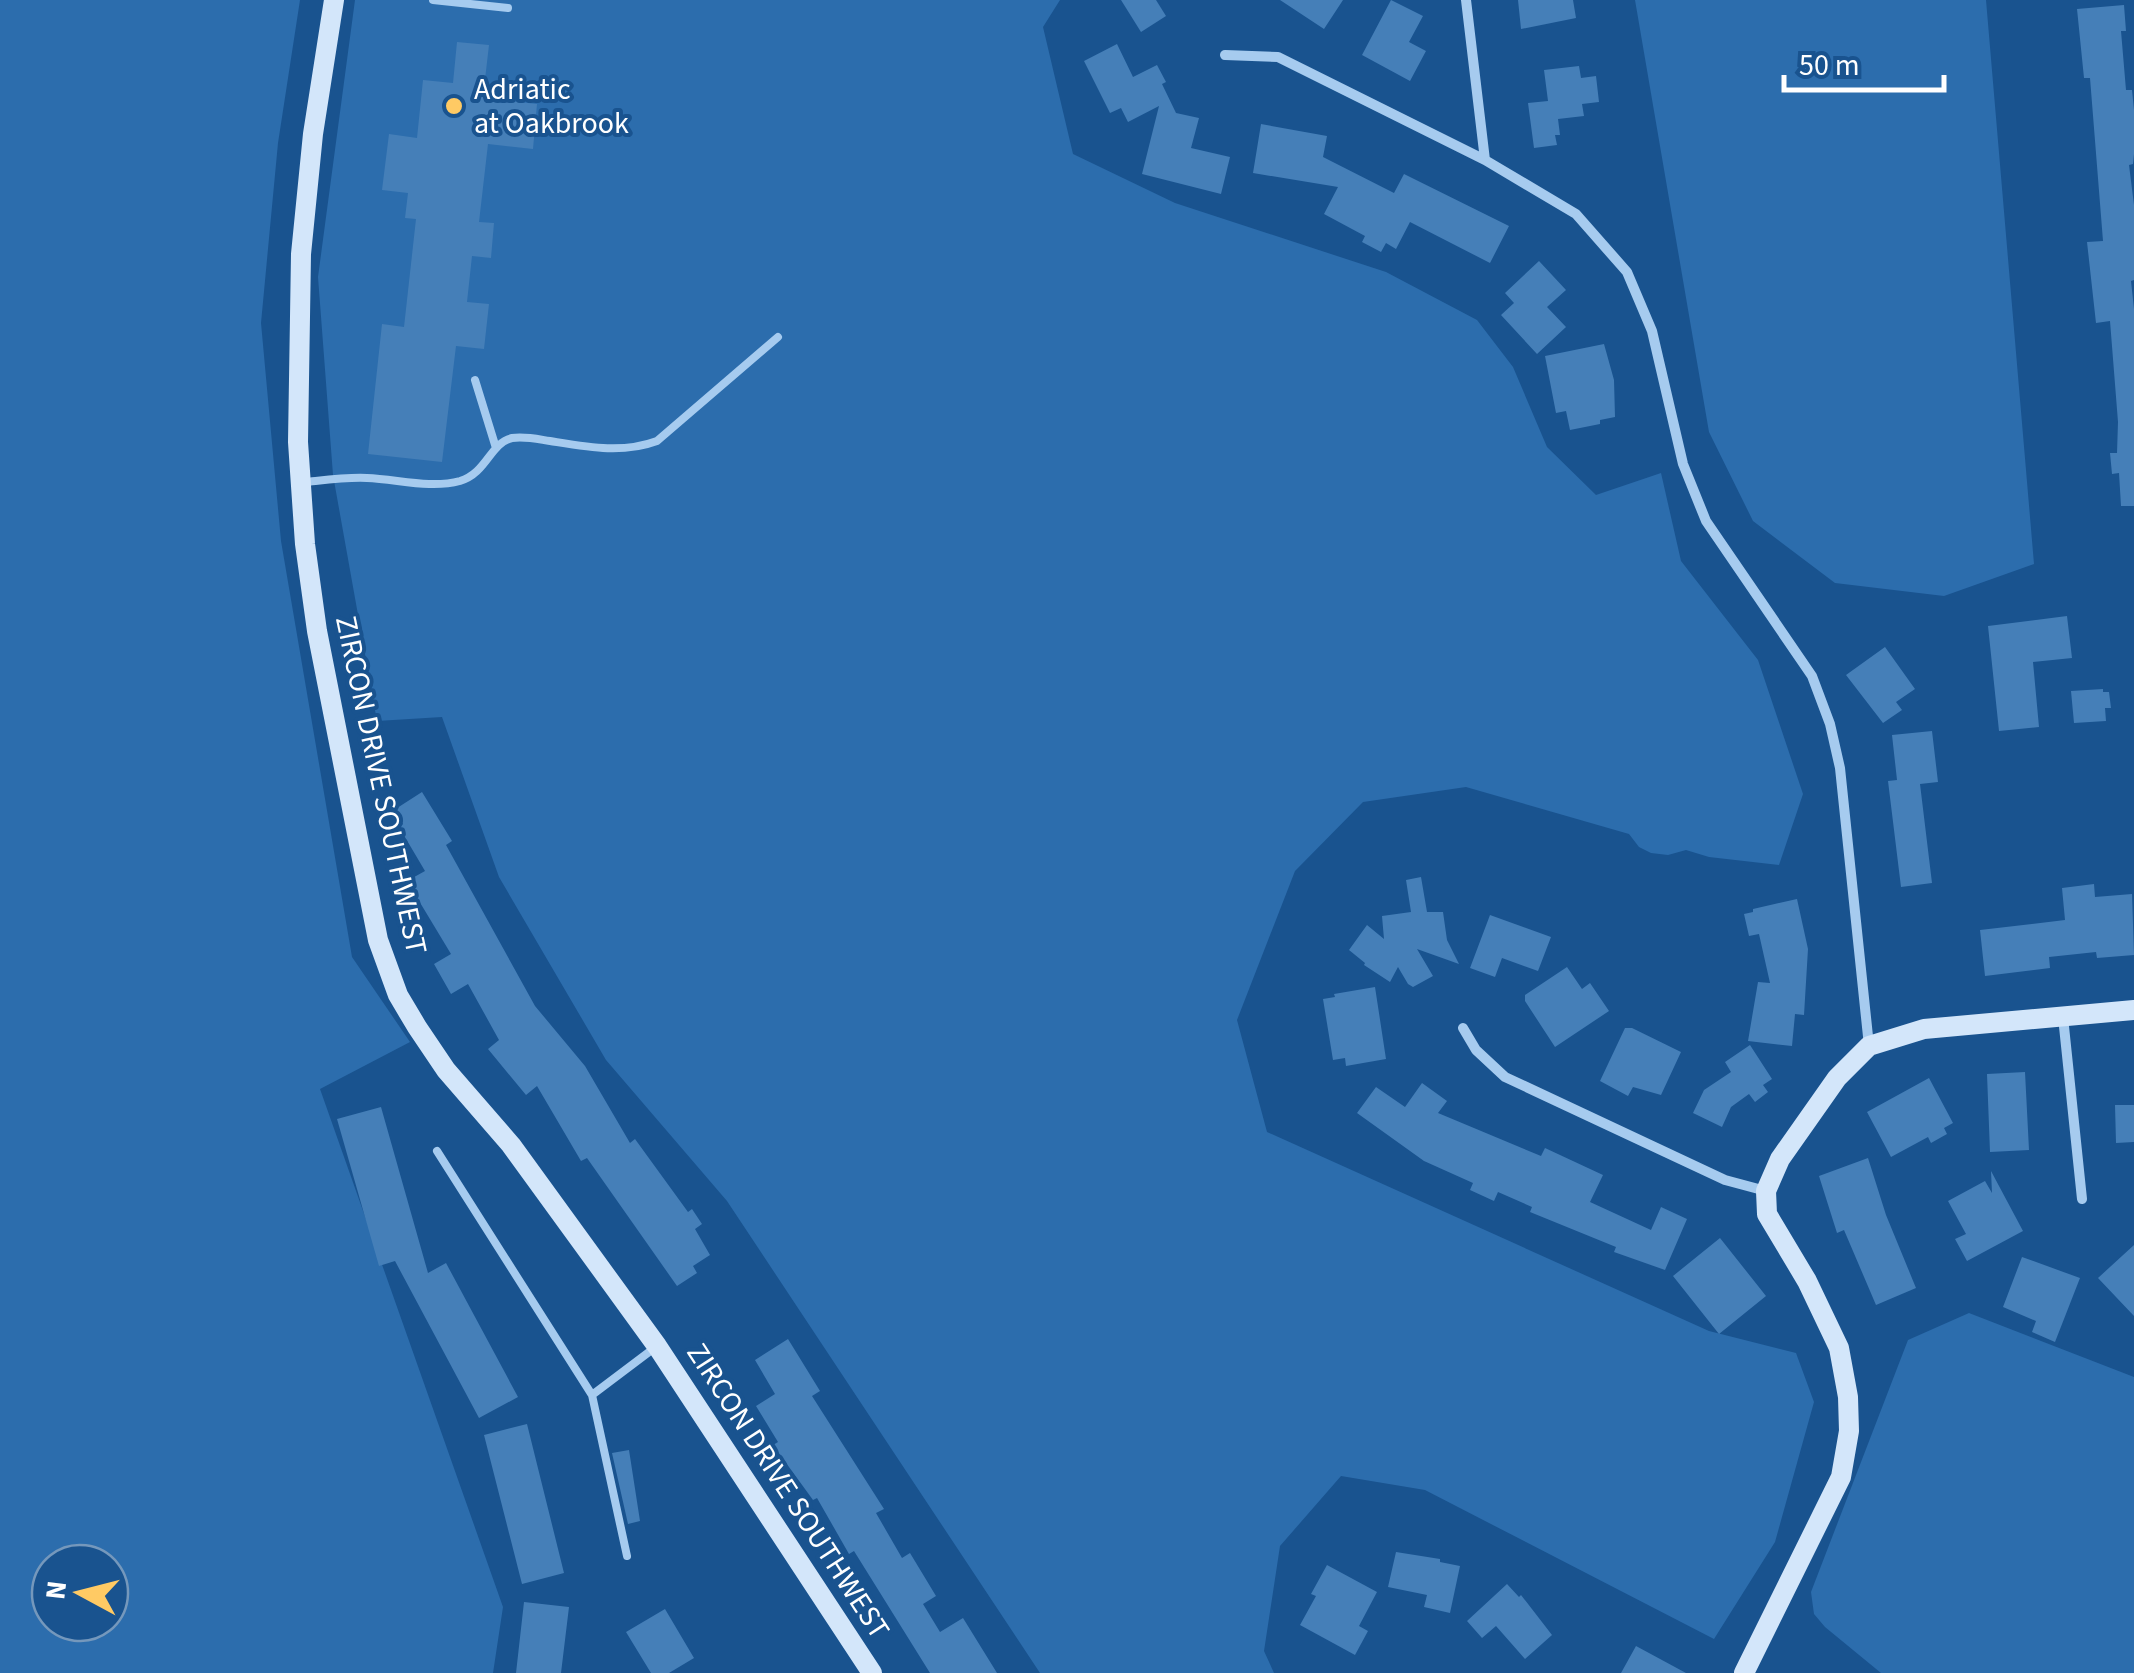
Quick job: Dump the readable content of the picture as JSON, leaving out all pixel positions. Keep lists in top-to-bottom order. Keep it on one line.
{"streets":{"street":["ZIRCON DRIVE SOUTHWEST"]},"places":["Adriatic at Oakbrook"],"scale_bar":"50 m","north":"left"}
